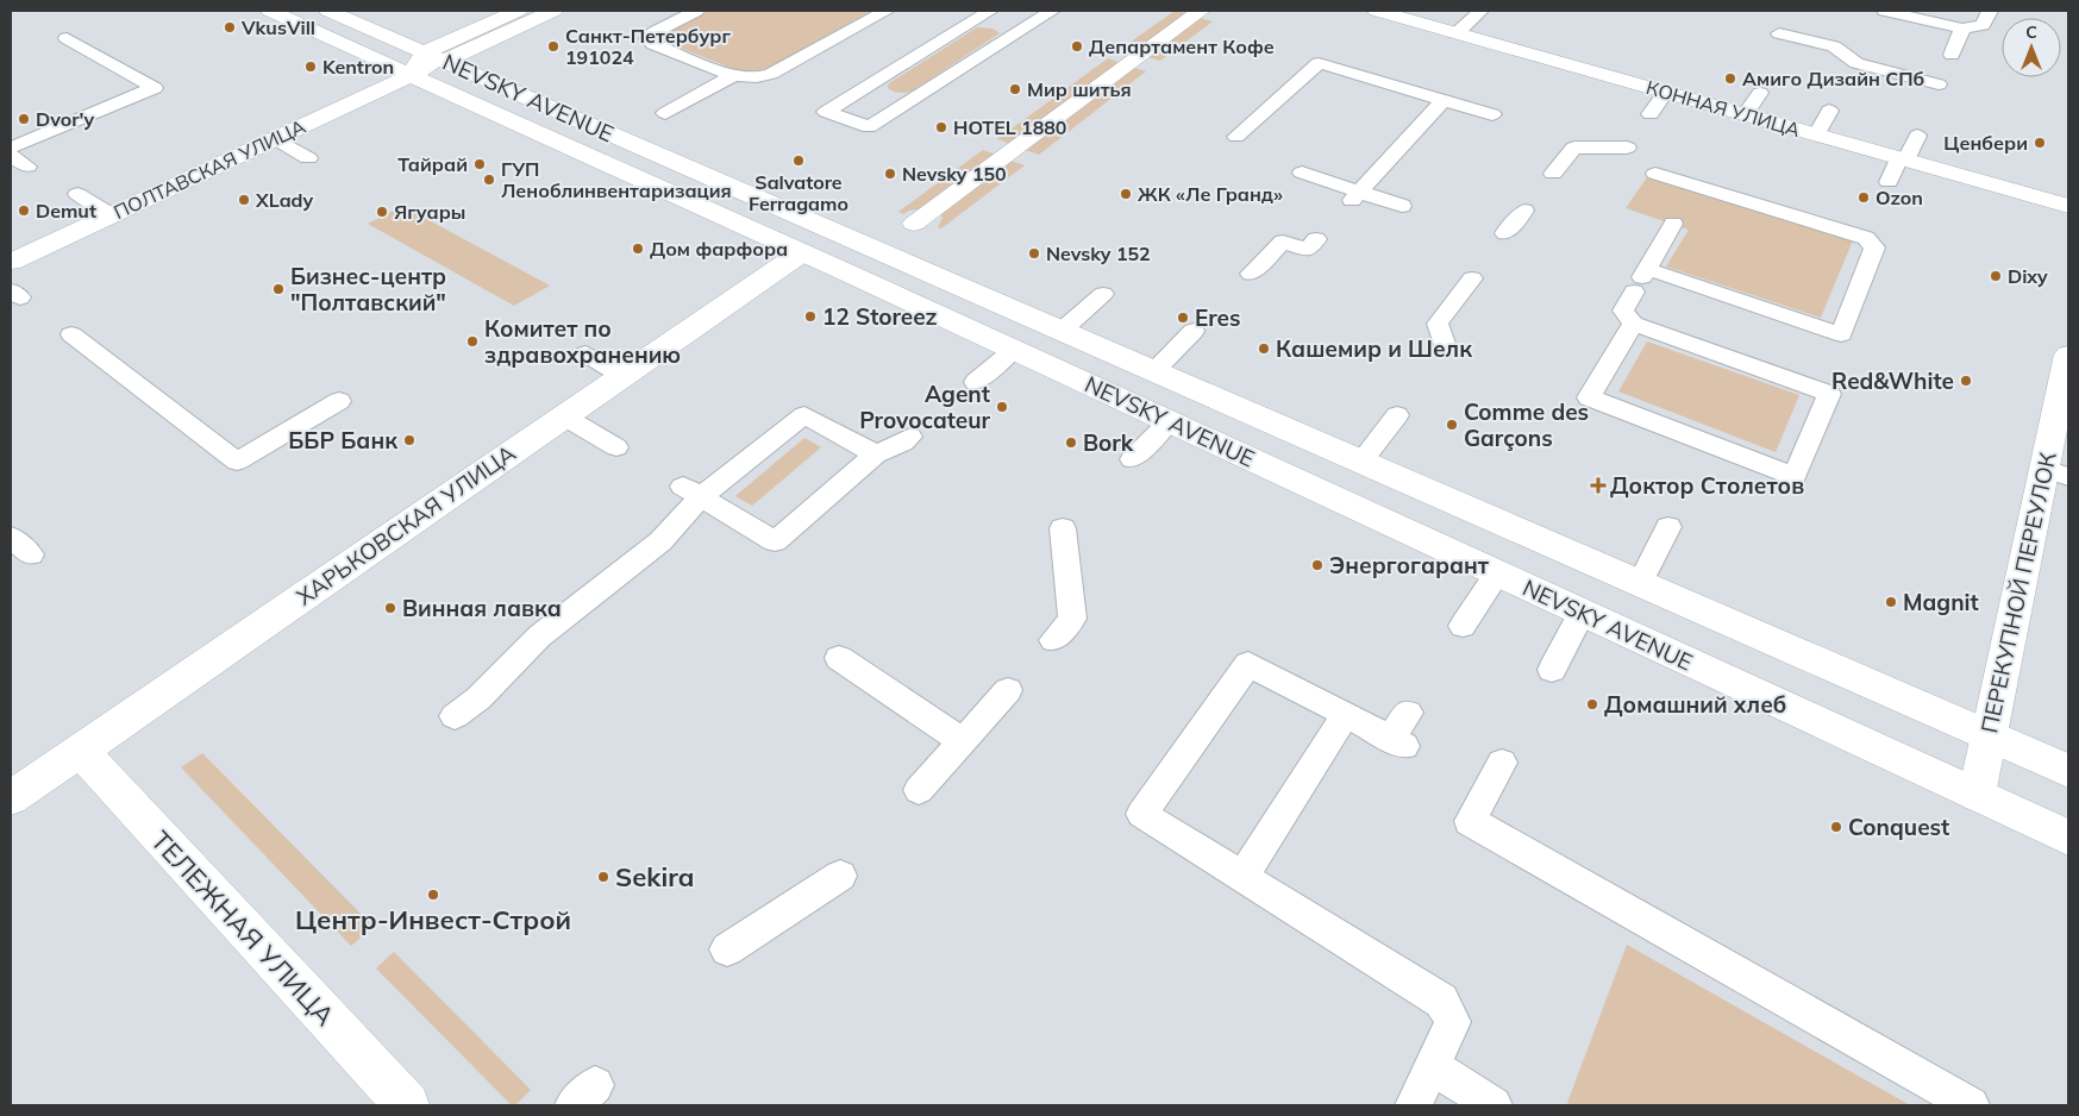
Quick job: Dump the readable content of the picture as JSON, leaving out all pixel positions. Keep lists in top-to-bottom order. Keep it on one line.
{"streets":{"main road":["NEVSKY AVENUE","КОННАЯ УЛИЦА","ПОЛТАВСКАЯ УЛИЦА","ХАРЬКОВСКАЯ УЛИЦА","ПЕРЕКУПНОЙ ПЕРЕУЛОК","ТЕЛЕЖНАЯ УЛИЦА"]},"crossings":[["NEVSKY AVENUE","ПОЛТАВСКАЯ УЛИЦА"],["NEVSKY AVENUE","ХАРЬКОВСКАЯ УЛИЦА"],["NEVSKY AVENUE","ПЕРЕКУПНОЙ ПЕРЕУЛОК"],["ХАРЬКОВСКАЯ УЛИЦА","ТЕЛЕЖНАЯ УЛИЦА"]],"places":{"other":["VkusVill","Санкт-Петербург 191024","Департамент Кофе","Kentron","Амиго Дизайн СПб","Мир шитья","Dvor'y","HOTEL 1880","Ценбери","Salvatore Ferragamo","Тайрай","Nevsky 150","ГУП Леноблинвентаризация","ЖК «Ле Гранд»","Ozon","XLady","Demut","Ягуары","Дом фарфора","Nevsky 152","Dixy","Бизнес-центр \"Полтавский\"","12 Storeez","Eres","Комитет по здравохранению","Кашемир и Шелк","Red&White","Agent Provocateur","Comme des Garçons","ББР Банк","Bork","Энергогарант","Magnit","Винная лавка","Домашний хлеб","Conquest","Sekira","Центр-Инвест-Строй"],"health":["Доктор Столетов"]},"north":"top"}
